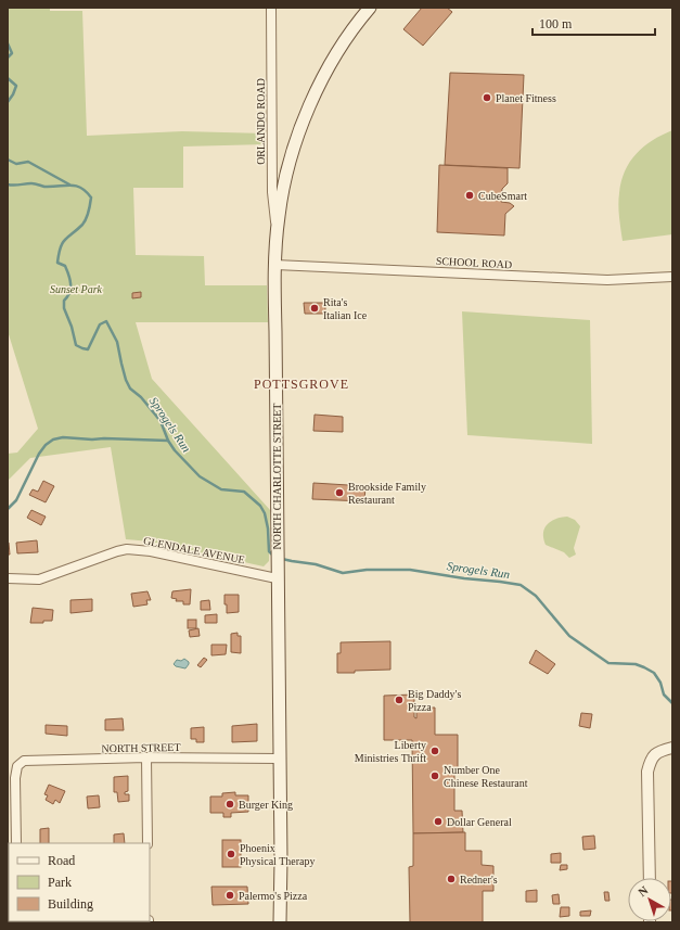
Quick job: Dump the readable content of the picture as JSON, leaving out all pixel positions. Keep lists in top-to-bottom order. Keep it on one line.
{"streets":{"main road":["NORTH CHARLOTTE STREET"],"street":["ORLANDO ROAD","SCHOOL ROAD","GLENDALE AVENUE","NORTH STREET"]},"crossings":[["ORLANDO ROAD","NORTH CHARLOTTE STREET"],["SCHOOL ROAD","NORTH CHARLOTTE STREET"],["NORTH CHARLOTTE STREET","GLENDALE AVENUE"],["NORTH CHARLOTTE STREET","NORTH STREET"]],"districts":["POTTSGROVE"],"water":["Sprogels Run"],"parks":["Sunset Park"],"places":["Planet Fitness","CubeSmart","Rita's Italian Ice","Brookside Family Restaurant","Big Daddy's Pizza","Liberty Ministries Thrift","Number One Chinese Restaurant","Burger King","Dollar General","Phoenix Physical Therapy","Redner's","Palermo's Pizza"],"legend":["Road","Park","Building"],"scale_bar":"100 m","north":"top left"}
